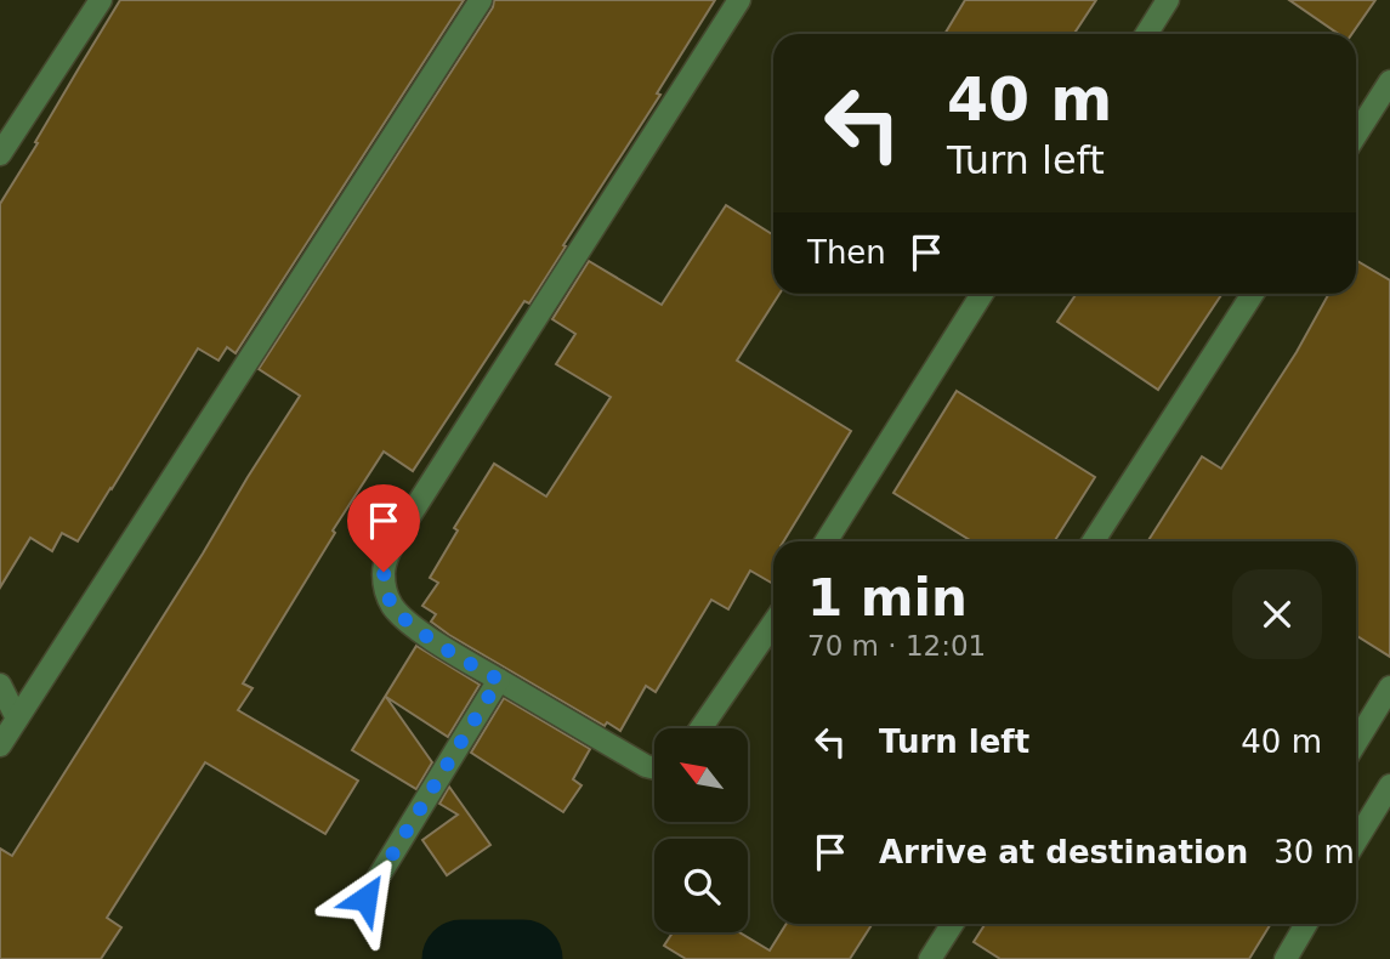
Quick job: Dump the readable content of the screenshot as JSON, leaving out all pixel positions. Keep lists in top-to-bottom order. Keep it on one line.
{"north":"top left","page":{"turn":["40 m","Turn left"],"then":"Then","heading":["1 min","70 m · 12:01"],"list":[{"name":"Turn left","value":"40 m"},{"name":"Arrive at destination","value":"30 m"}]}}
